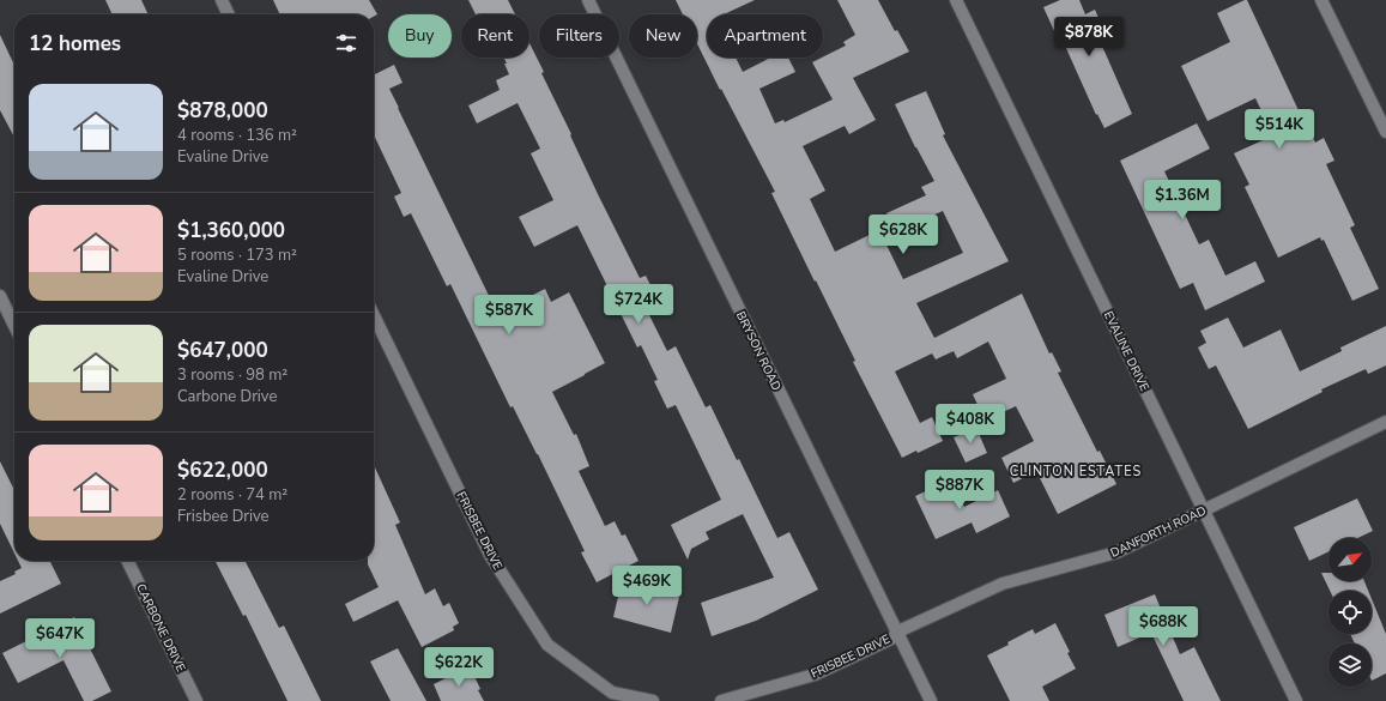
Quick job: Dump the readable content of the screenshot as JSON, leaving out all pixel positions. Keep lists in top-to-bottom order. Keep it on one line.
{"streets":{"street":["BRYSON ROAD","EVALINE DRIVE","FRISBEE DRIVE","DANFORTH ROAD","CARBONE DRIVE"]},"crossings":[["BRYSON ROAD","FRISBEE DRIVE"],["BRYSON ROAD","DANFORTH ROAD"],["EVALINE DRIVE","DANFORTH ROAD"],["FRISBEE DRIVE","DANFORTH ROAD"]],"districts":["CLINTON ESTATES"],"north":"top right","page":{"chip":["Buy","Rent","Filters","New","Apartment"],"heading":"12 homes","price":["$878K","$514K","$1.36M","$628K","$724K","$587K","$408K","$887K","$469K","$688K","$647K","$622K"],"list":[{"name":"$878,000","note":"4 rooms · 136 m² · Evaline Drive"},{"name":"$1,360,000","note":"5 rooms · 173 m² · Evaline Drive"},{"name":"$647,000","note":"3 rooms · 98 m² · Carbone Drive"},{"name":"$622,000","note":"2 rooms · 74 m² · Frisbee Drive"}]}}
